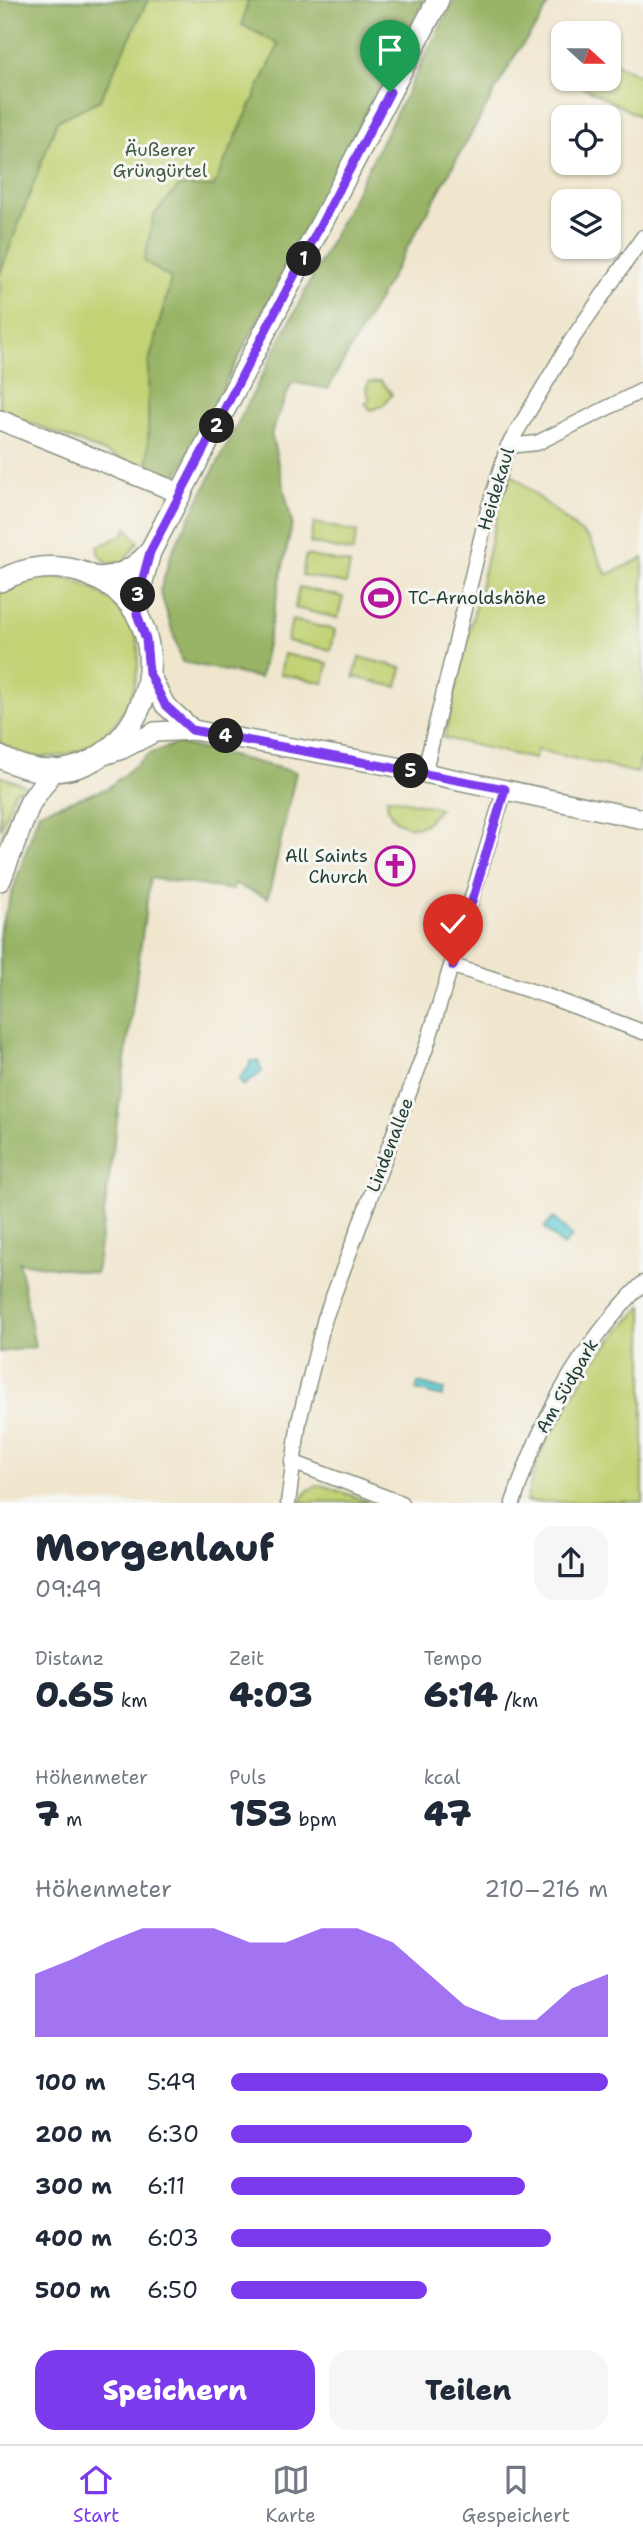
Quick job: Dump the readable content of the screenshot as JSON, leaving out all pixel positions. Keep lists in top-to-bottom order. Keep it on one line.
{"streets":{"street":["Heidekaul","Lindenallee","Am Südpark"]},"parks":["Äußerer Grüngürtel"],"places":{"sports":["TC-Arnoldshöhe"],"church":["All Saints Church"]},"north":"right","page":{"pins":["1","2","3","4","5"],"heading":["Morgenlauf","09:49"],"stats":[["Distanz","0.65 km"],["Zeit","4:03"],["Tempo","6:14 /km"],["Höhenmeter","7 m"],["Puls","153 bpm"],["kcal","47"]],"chart":["Höhenmeter","210–216 m"],"list":[{"name":"100 m","note":"5:49"},{"name":"200 m","note":"6:30"},{"name":"300 m","note":"6:11"},{"name":"400 m","note":"6:03"},{"name":"500 m","note":"6:50"}],"buttons":["Speichern","Teilen"],"tabs":["Start","Karte","Gespeichert"]}}
